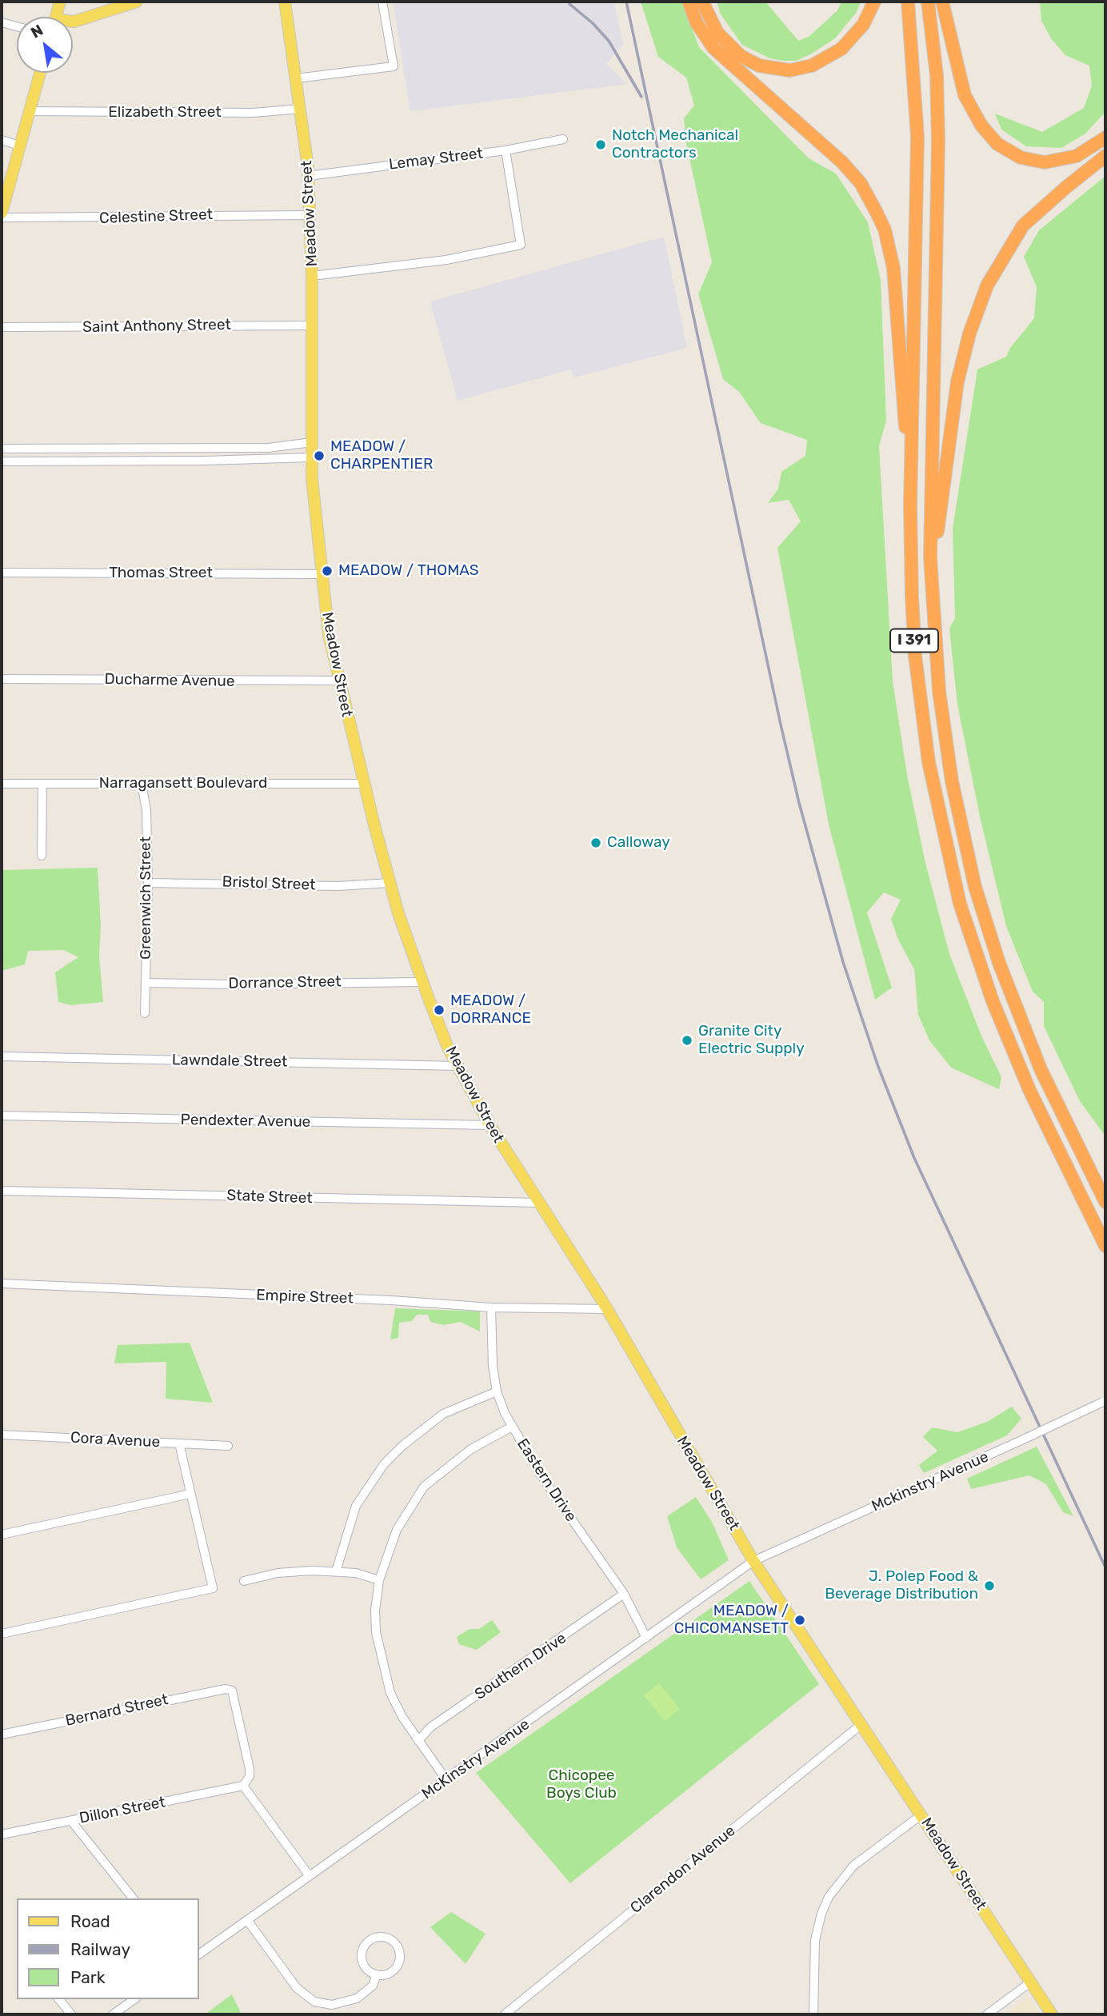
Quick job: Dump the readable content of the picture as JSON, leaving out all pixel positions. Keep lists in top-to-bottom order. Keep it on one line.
{"streets":{"highway":["I 391"],"main road":["Meadow Street"],"street":["Elizabeth Street","Lemay Street","Celestine Street","Saint Anthony Street","Thomas Street","Ducharme Avenue","Narragansett Boulevard","Bristol Street","Greenwich Street","Dorrance Street","Lawndale Street","Pendexter Avenue","State Street","Empire Street","Cora Avenue","Eastern Drive","Mckinstry Avenue","Southern Drive","Bernard Street","McKinstry Avenue","Dillon Street","Clarendon Avenue"]},"crossings":[["Elizabeth Street","Meadow Street"],["Lemay Street","Meadow Street"],["Meadow Street","Celestine Street"],["Meadow Street","Saint Anthony Street"],["Meadow Street","Thomas Street"],["Meadow Street","Ducharme Avenue"],["Meadow Street","Narragansett Boulevard"],["Meadow Street","Bristol Street"],["Meadow Street","Dorrance Street"],["Meadow Street","Lawndale Street"],["Meadow Street","Pendexter Avenue"],["Meadow Street","State Street"],["Meadow Street","Empire Street"],["Meadow Street","Mckinstry Avenue"],["Meadow Street","McKinstry Avenue"],["Meadow Street","Clarendon Avenue"],["Narragansett Boulevard","Greenwich Street"],["Bristol Street","Greenwich Street"],["Greenwich Street","Dorrance Street"],["Empire Street","Eastern Drive"],["Eastern Drive","Southern Drive"],["Eastern Drive","McKinstry Avenue"],["Mckinstry Avenue","McKinstry Avenue"],["Bernard Street","Dillon Street"]],"parks":["Chicopee Boys Club"],"places":["Notch Mechanical Contractors","MEADOW / CHARPENTIER","MEADOW / THOMAS","Calloway","MEADOW / DORRANCE","Granite City Electric Supply","J. Polep Food & Beverage Distribution","MEADOW / CHICOMANSETT"],"legend":["Road","Railway","Park"],"north":"top left"}
